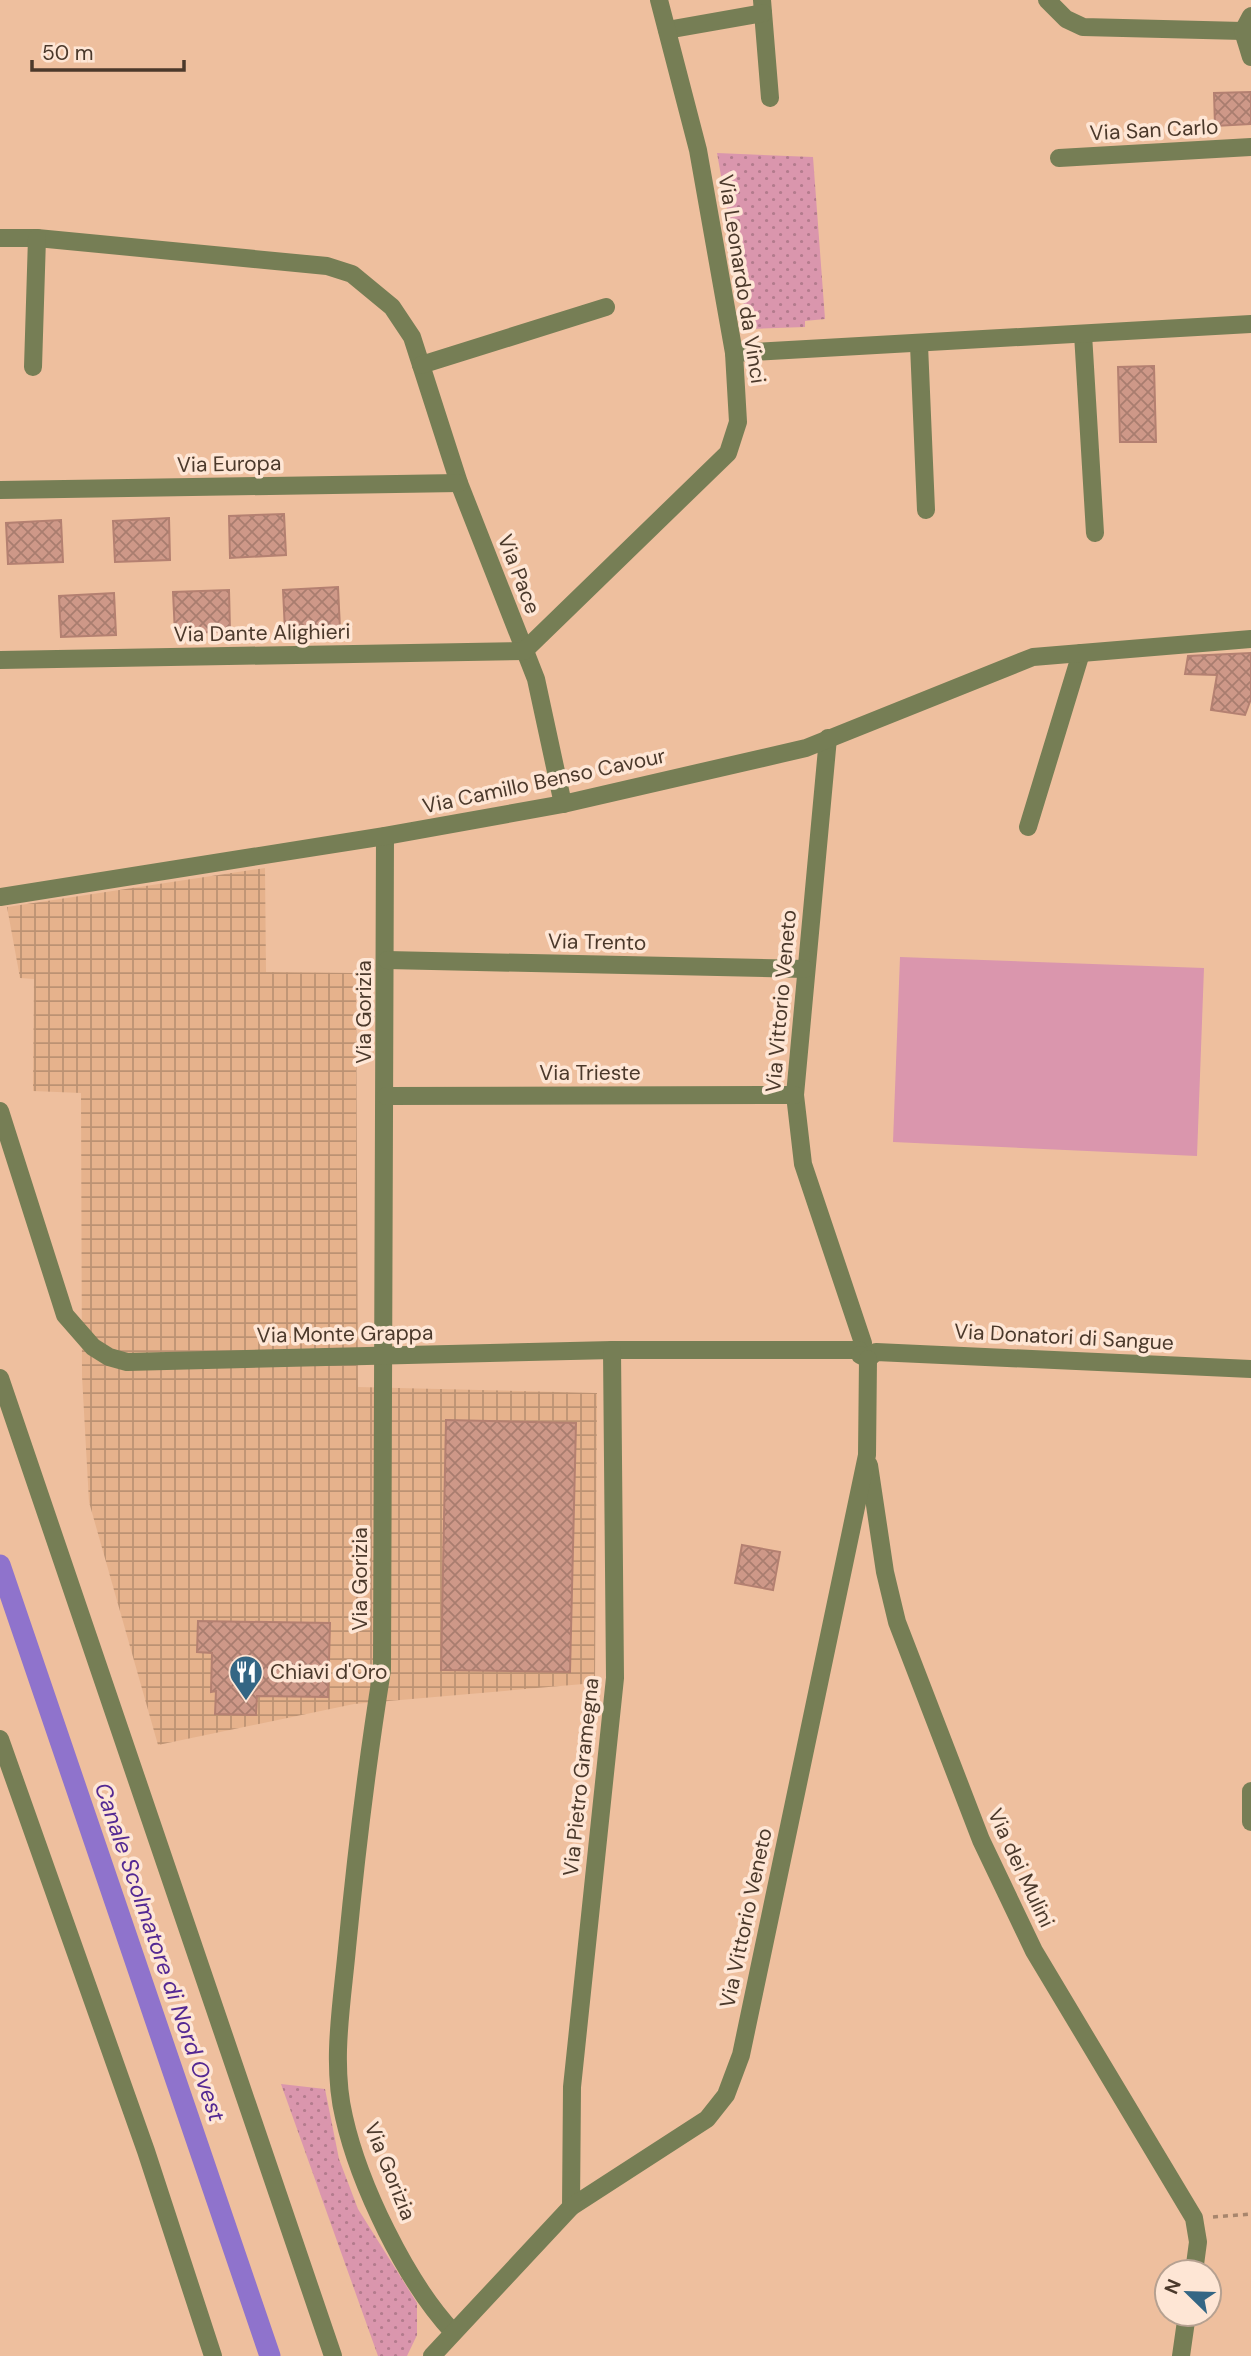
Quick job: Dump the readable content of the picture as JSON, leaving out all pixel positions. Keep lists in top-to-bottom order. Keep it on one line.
{"streets":{"street":["Via San Carlo","Via Leonardo da Vinci","Via Europa","Via Pace","Via Dante Alighieri","Via Camillo Benso Cavour","Via Trento","Via Vittorio Veneto","Via Gorizia","Via Trieste","Via Monte Grappa","Via Donatori di Sangue","Via Pietro Gramegna","Via dei Mulini"]},"crossings":[["Via Leonardo da Vinci","Via Pace"],["Via Leonardo da Vinci","Via Dante Alighieri"],["Via Europa","Via Pace"],["Via Pace","Via Dante Alighieri"],["Via Pace","Via Camillo Benso Cavour"],["Via Camillo Benso Cavour","Via Vittorio Veneto"],["Via Camillo Benso Cavour","Via Gorizia"],["Via Trento","Via Vittorio Veneto"],["Via Trento","Via Gorizia"],["Via Vittorio Veneto","Via Gorizia"],["Via Vittorio Veneto","Via Trieste"],["Via Vittorio Veneto","Via Monte Grappa"],["Via Vittorio Veneto","Via Donatori di Sangue"],["Via Vittorio Veneto","Via Pietro Gramegna"],["Via Vittorio Veneto","Via dei Mulini"],["Via Gorizia","Via Trieste"],["Via Gorizia","Via Monte Grappa"],["Via Monte Grappa","Via Donatori di Sangue"],["Via Monte Grappa","Via Pietro Gramegna"]],"water":["Canale Scolmatore di Nord Ovest"],"places":{"restaurant":["Chiavi d'Oro"]},"scale_bar":"50 m","north":"top left"}
